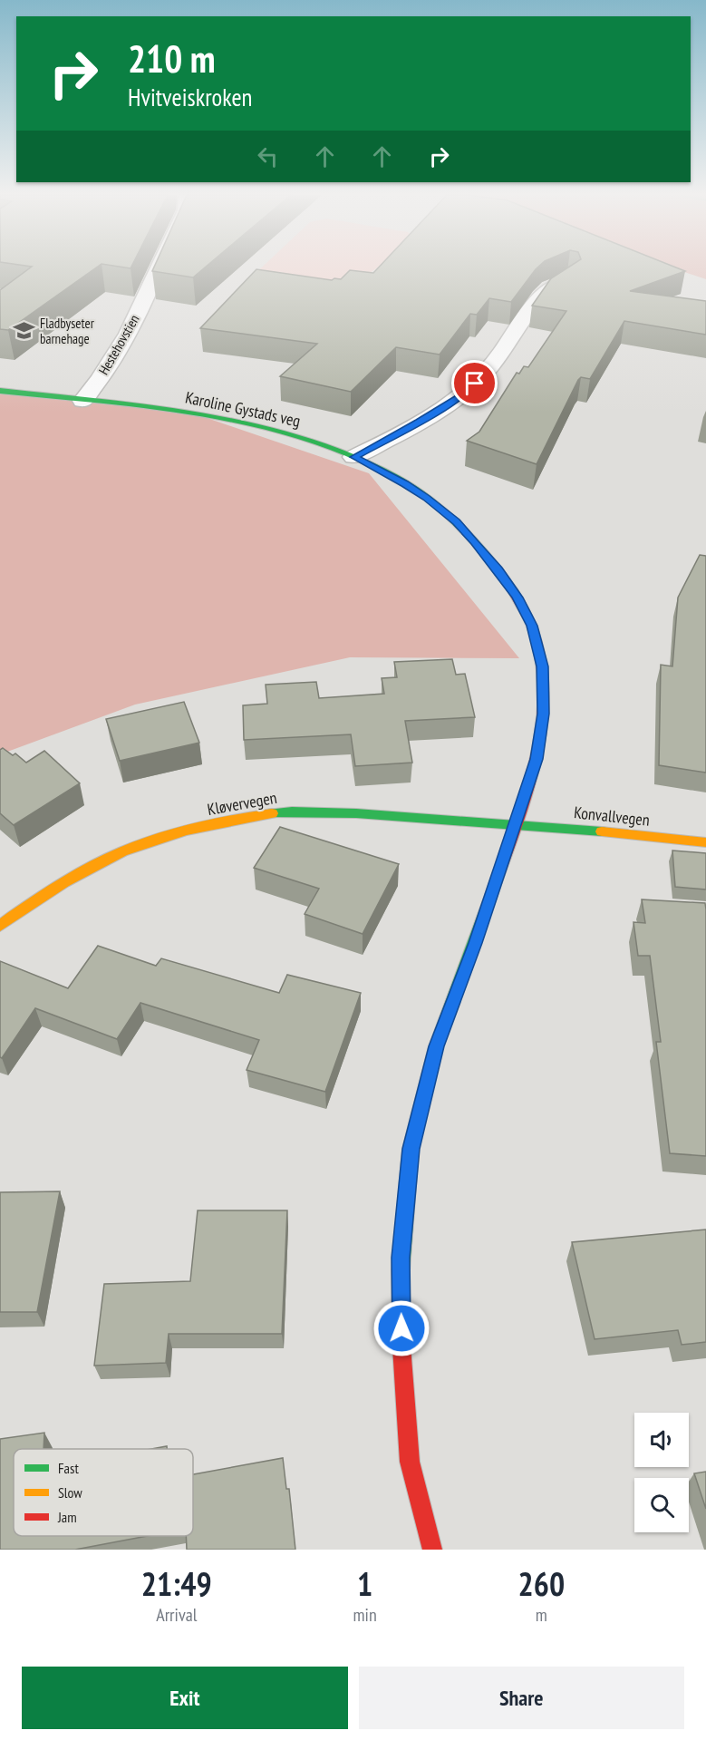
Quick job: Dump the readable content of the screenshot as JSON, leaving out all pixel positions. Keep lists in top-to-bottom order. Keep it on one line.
{"streets":{"street":["Hestehovstien","Karoline Gystads veg","Kløvervegen","Konvallvegen"]},"crossings":[["Hestehovstien","Karoline Gystads veg"],["Karoline Gystads veg","Kløvervegen"],["Karoline Gystads veg","Konvallvegen"],["Kløvervegen","Konvallvegen"]],"places":{"school or university":["Fladbyseter barnehage"]},"legend":["Fast","Slow","Jam"],"page":{"turn":["210 m","Hvitveiskroken"],"eta":["21:49","Arrival","1","min","260","m"],"buttons":["Exit","Share"]}}
